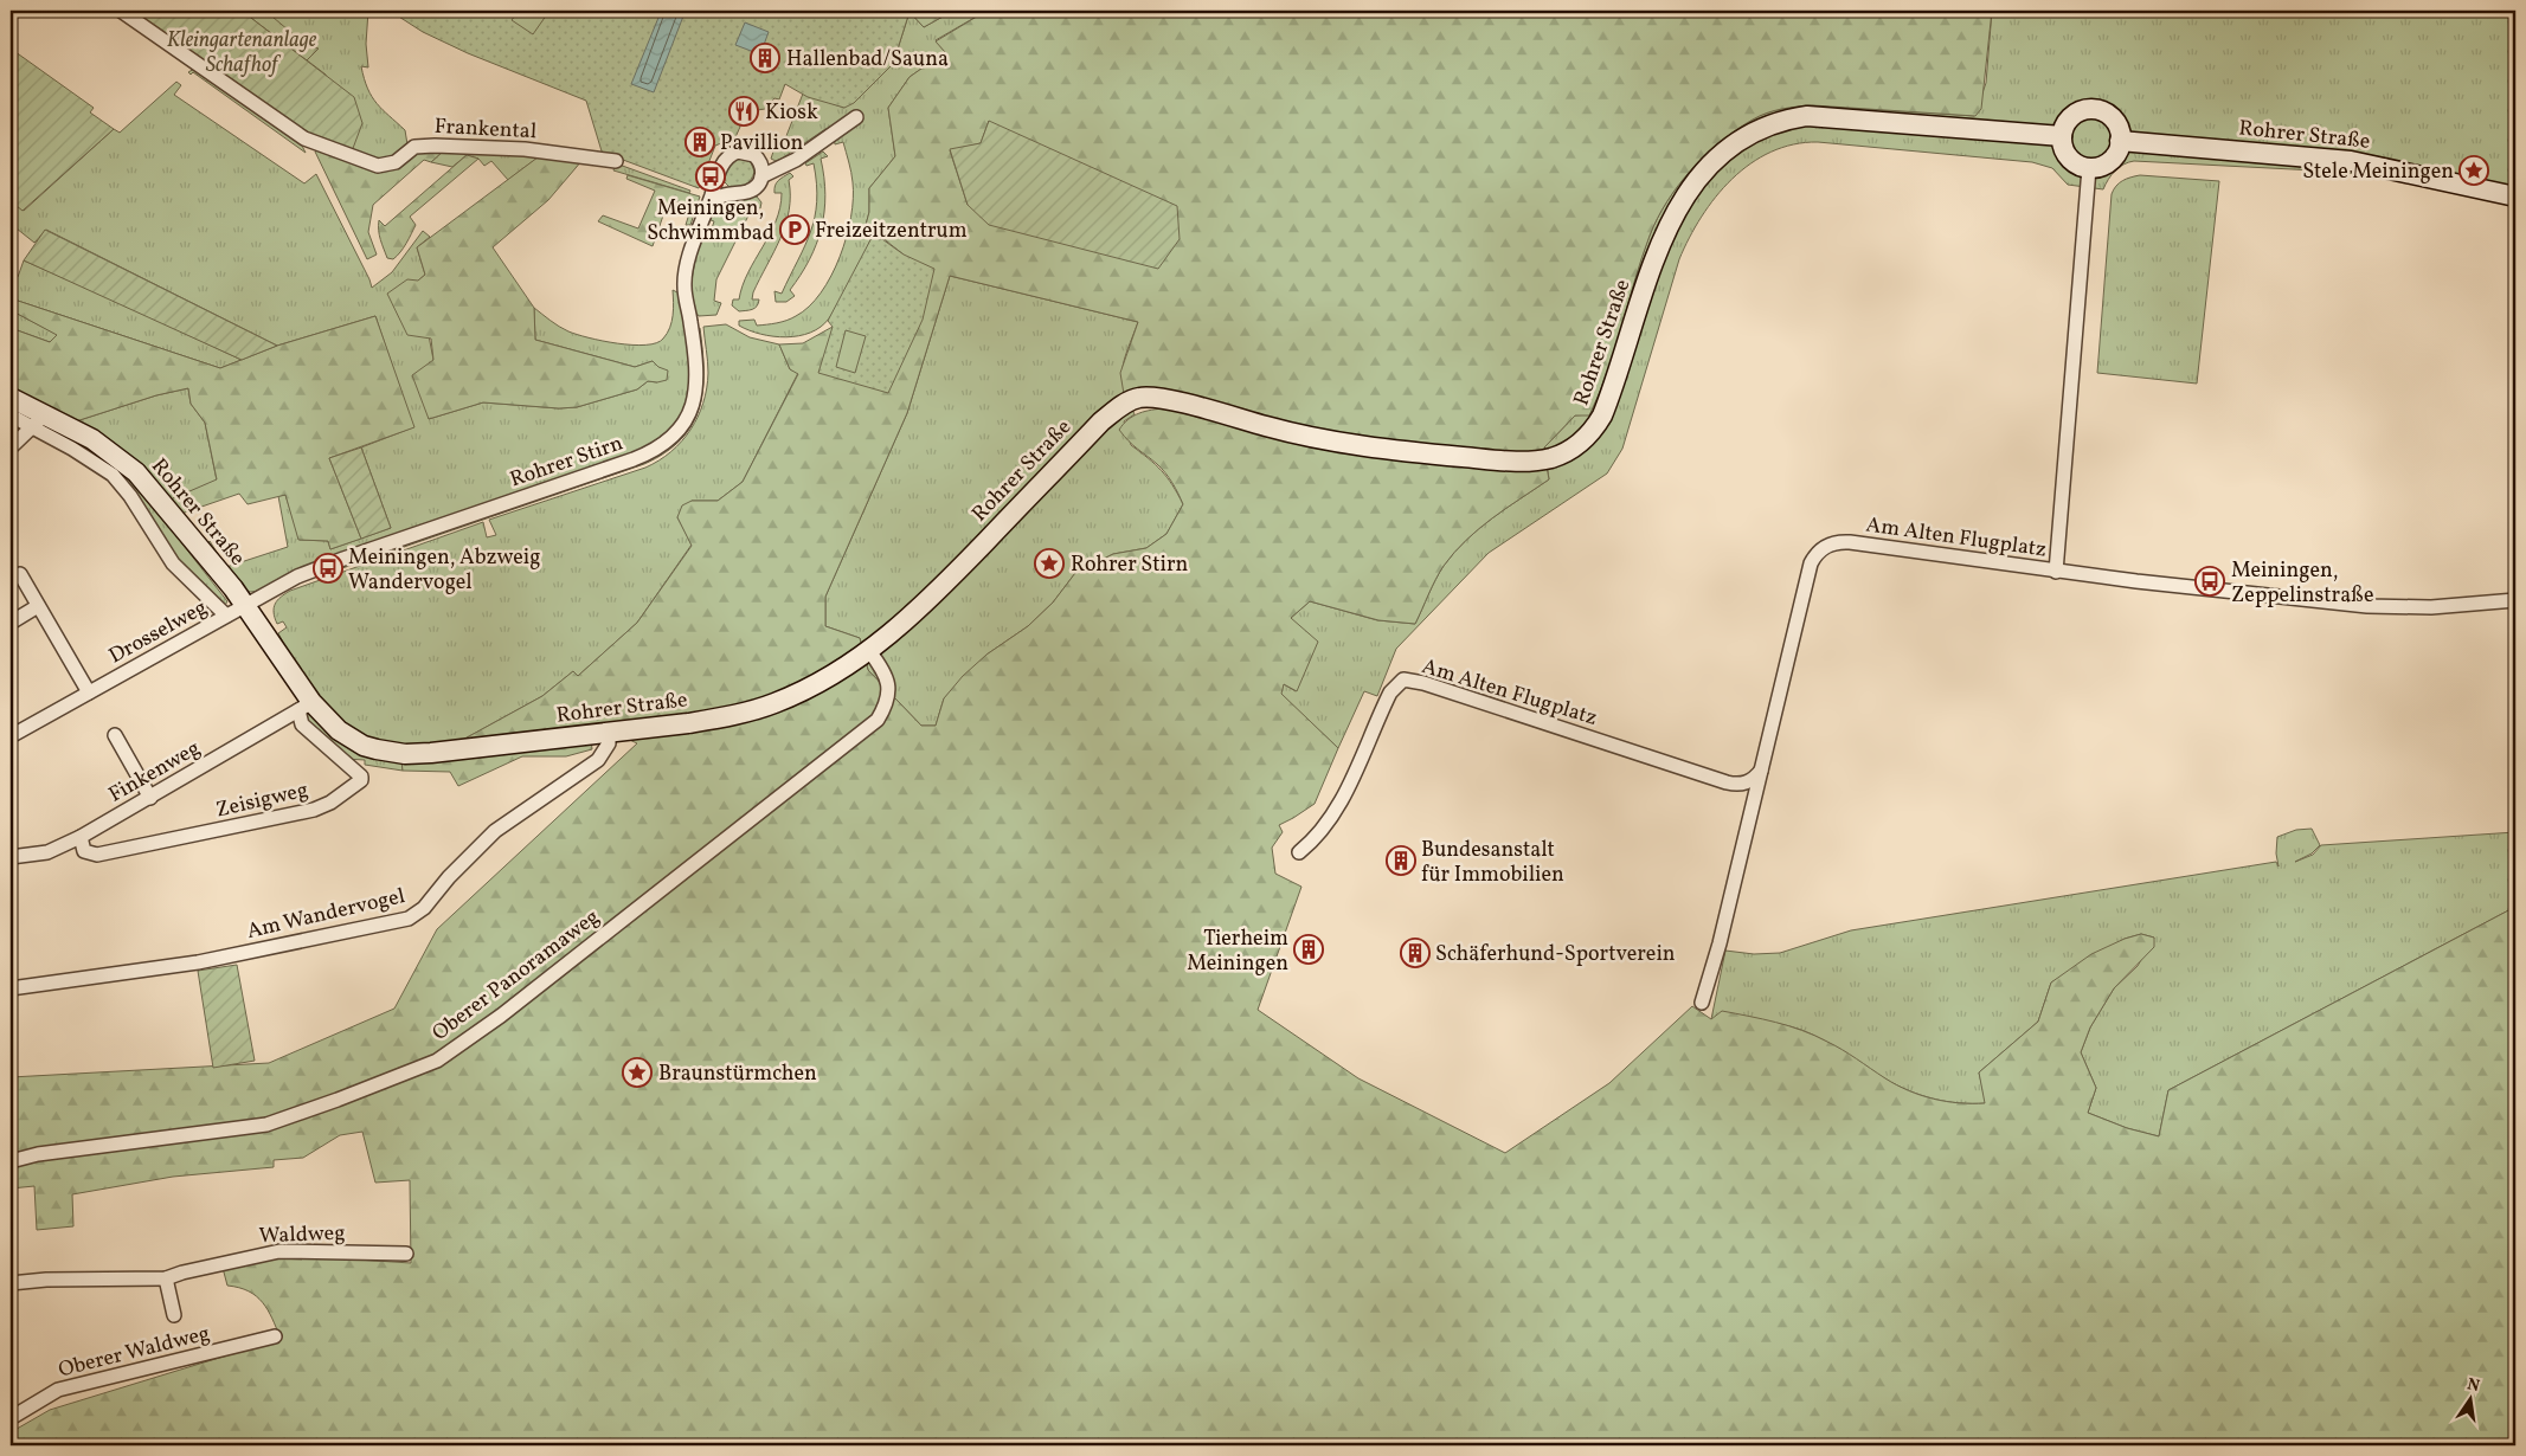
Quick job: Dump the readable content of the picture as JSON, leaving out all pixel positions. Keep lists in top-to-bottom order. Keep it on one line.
{"streets":{"main road":["Rohrer Straße"],"street":["Frankental","Rohrer Stirn","Am Alten Flugplatz","Drosselweg","Finkenweg","Zeisigweg","Am Wandervogel","Oberer Panoramaweg","Waldweg","Oberer Waldweg"]},"crossings":[["Rohrer Straße","Rohrer Stirn"],["Rohrer Straße","Am Alten Flugplatz"],["Rohrer Straße","Drosselweg"],["Rohrer Straße","Finkenweg"],["Rohrer Straße","Zeisigweg"],["Rohrer Straße","Am Wandervogel"],["Rohrer Straße","Oberer Panoramaweg"],["Rohrer Stirn","Drosselweg"],["Finkenweg","Zeisigweg"]],"parks":["Kleingartenanlage Schafhof"],"places":{"building":["Hallenbad/Sauna","Pavillion","Bundesanstalt für Immobilien","Tierheim Meiningen","Schäferhund-Sportverein"],"restaurant":["Kiosk"],"place":["Stele Meiningen","Rohrer Stirn","Braunstürmchen"],"bus stop":["Meiningen, Schwimmbad","Meiningen, Abzweig Wandervogel","Meiningen, Zeppelinstraße"],"parking":["Freizeitzentrum"]},"north":"top"}
